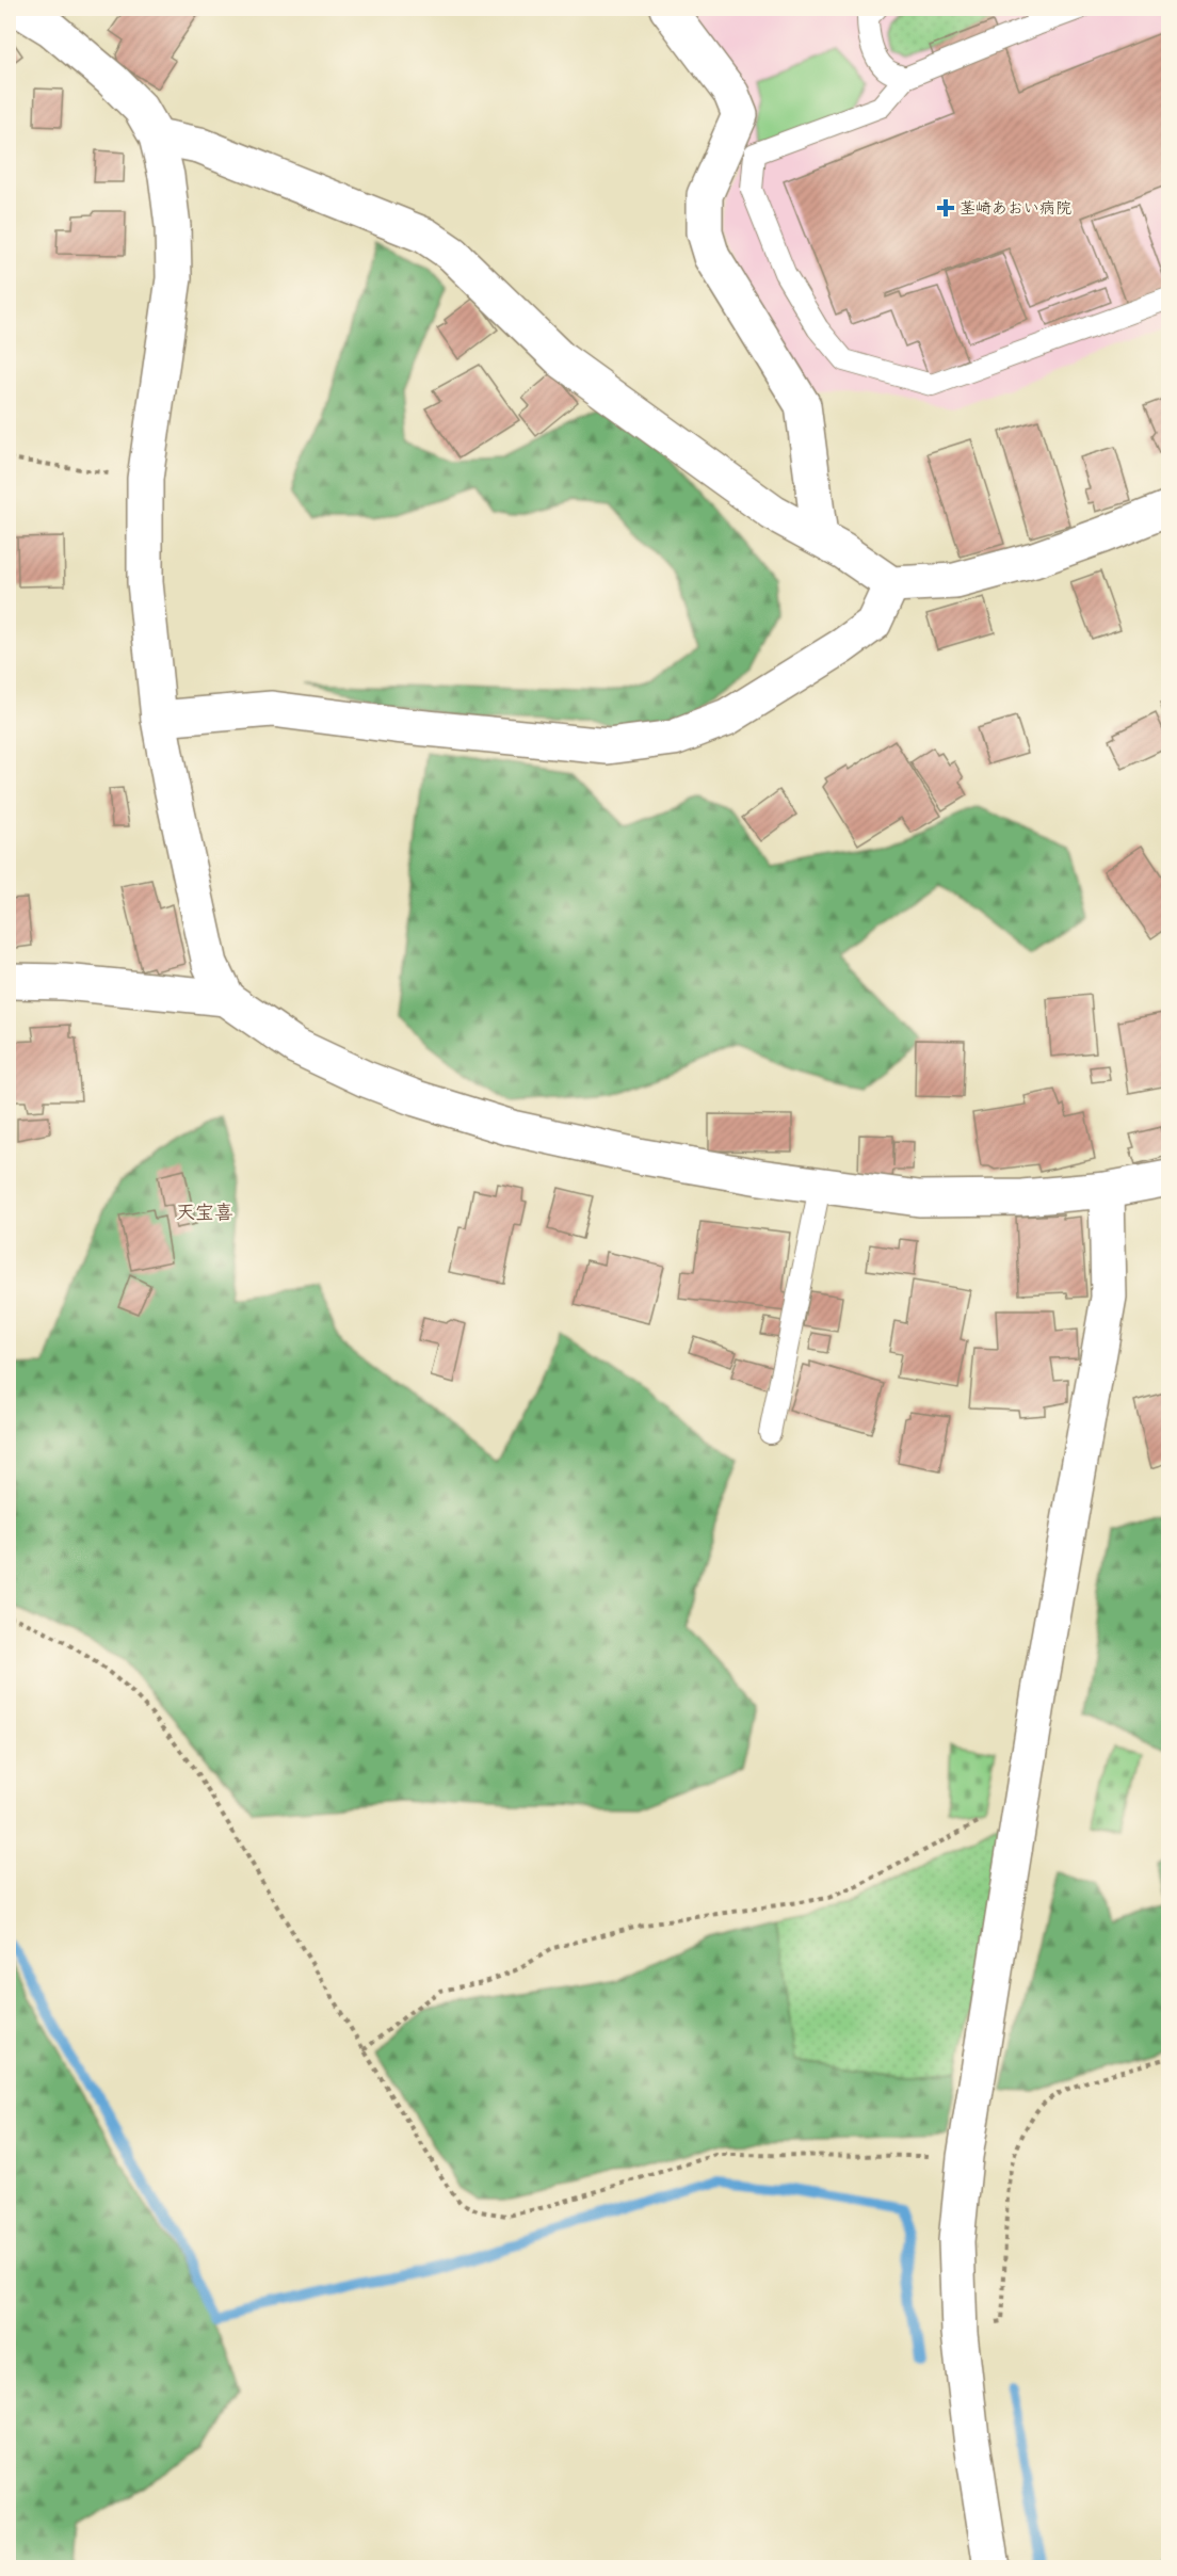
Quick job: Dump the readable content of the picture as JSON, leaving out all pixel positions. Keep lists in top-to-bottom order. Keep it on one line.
{"districts":["天宝喜"],"places":{"health":["茎崎あおい病院"]}}
